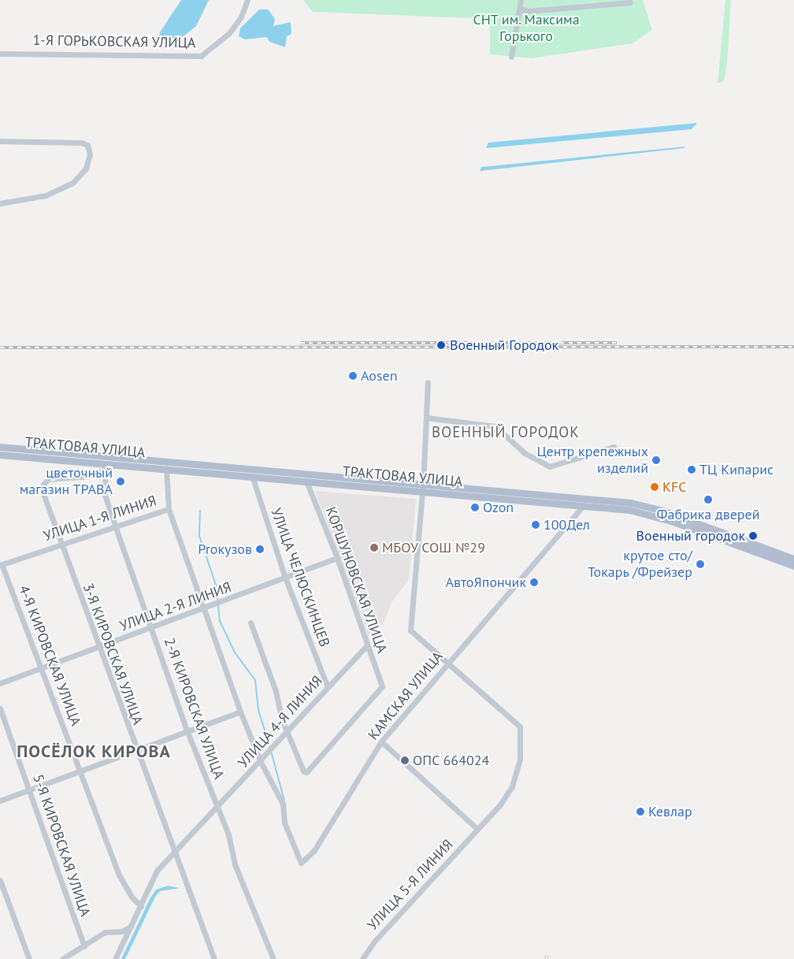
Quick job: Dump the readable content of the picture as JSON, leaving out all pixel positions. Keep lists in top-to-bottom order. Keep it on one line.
{"streets":{"main road":["ТРАКТОВАЯ УЛИЦА"],"street":["1-Я ГОРЬКОВСКАЯ УЛИЦА","УЛИЦА 1-Я ЛИНИЯ","УЛИЦА ЧЕЛЮСКИНЦЕВ","КОРШУНОВСКАЯ УЛИЦА","УЛИЦА 2-Я ЛИНИЯ","3-Я КИРОВСКАЯ УЛИЦА","4-Я КИРОВСКАЯ УЛИЦА","КАМСКАЯ УЛИЦА","2-Я КИРОВСКАЯ УЛИЦА","УЛИЦА 4-Я ЛИНИЯ","5-Я КИРОВСКАЯ УЛИЦА","УЛИЦА 5-Я ЛИНИЯ"]},"crossings":[["ТРАКТОВАЯ УЛИЦА","УЛИЦА 1-Я ЛИНИЯ"],["ТРАКТОВАЯ УЛИЦА","УЛИЦА ЧЕЛЮСКИНЦЕВ"],["ТРАКТОВАЯ УЛИЦА","КОРШУНОВСКАЯ УЛИЦА"],["ТРАКТОВАЯ УЛИЦА","3-Я КИРОВСКАЯ УЛИЦА"],["ТРАКТОВАЯ УЛИЦА","КАМСКАЯ УЛИЦА"],["ТРАКТОВАЯ УЛИЦА","2-Я КИРОВСКАЯ УЛИЦА"],["УЛИЦА 1-Я ЛИНИЯ","3-Я КИРОВСКАЯ УЛИЦА"],["УЛИЦА 1-Я ЛИНИЯ","4-Я КИРОВСКАЯ УЛИЦА"],["УЛИЦА 1-Я ЛИНИЯ","2-Я КИРОВСКАЯ УЛИЦА"],["УЛИЦА ЧЕЛЮСКИНЦЕВ","УЛИЦА 2-Я ЛИНИЯ"],["УЛИЦА ЧЕЛЮСКИНЦЕВ","УЛИЦА 4-Я ЛИНИЯ"],["КОРШУНОВСКАЯ УЛИЦА","УЛИЦА 2-Я ЛИНИЯ"],["КОРШУНОВСКАЯ УЛИЦА","УЛИЦА 4-Я ЛИНИЯ"],["УЛИЦА 2-Я ЛИНИЯ","3-Я КИРОВСКАЯ УЛИЦА"],["УЛИЦА 2-Я ЛИНИЯ","4-Я КИРОВСКАЯ УЛИЦА"],["УЛИЦА 2-Я ЛИНИЯ","2-Я КИРОВСКАЯ УЛИЦА"],["3-Я КИРОВСКАЯ УЛИЦА","2-Я КИРОВСКАЯ УЛИЦА"],["3-Я КИРОВСКАЯ УЛИЦА","УЛИЦА 4-Я ЛИНИЯ"],["4-Я КИРОВСКАЯ УЛИЦА","УЛИЦА 4-Я ЛИНИЯ"],["КАМСКАЯ УЛИЦА","УЛИЦА 4-Я ЛИНИЯ"],["КАМСКАЯ УЛИЦА","УЛИЦА 5-Я ЛИНИЯ"],["2-Я КИРОВСКАЯ УЛИЦА","УЛИЦА 4-Я ЛИНИЯ"]],"districts":["ВОЕННЫЙ ГОРОДОК","ПОСЁЛОК КИРОВА"],"parks":["СНТ им. Максима Горького"],"places":["Военный Городок","Aosen","Центр крепежных изделий","ТЦ Кипарис","цветочный магазин ТРАВА","KFC","Фабрика дверей","Ozon","100Дел","Военный городок","МБОУ СОШ №29","Proкузов","крутое сто/ Токарь /Фрейзер","АвтоЯпончик","ОПС 664024","Кевлар"]}
